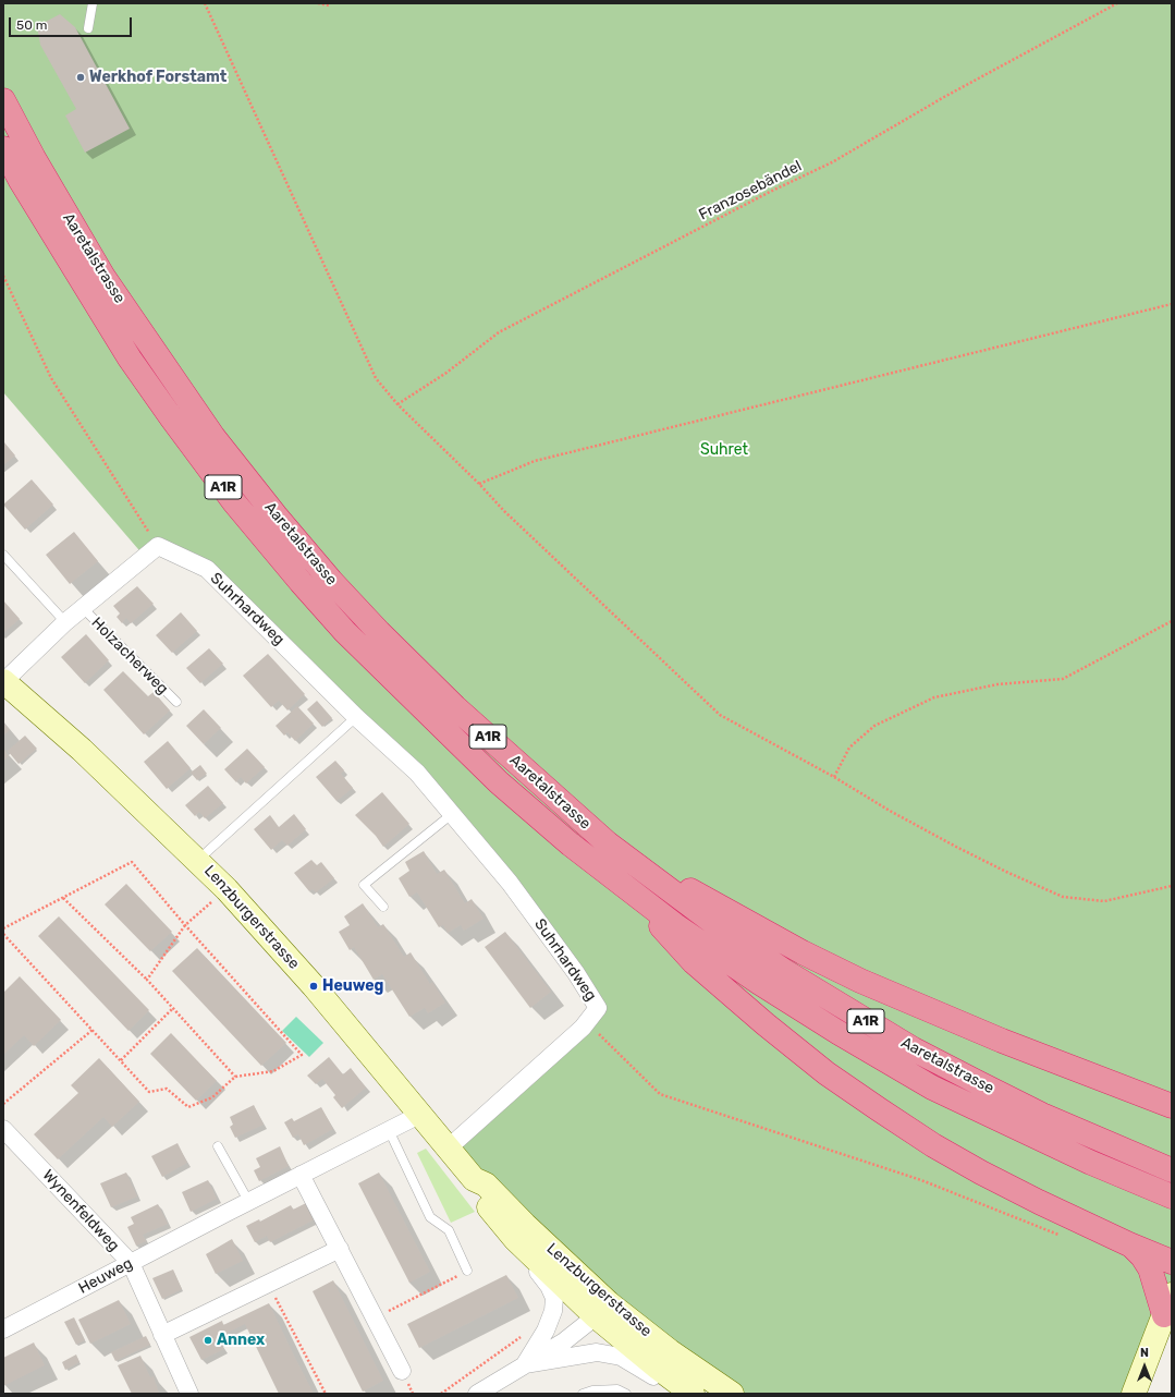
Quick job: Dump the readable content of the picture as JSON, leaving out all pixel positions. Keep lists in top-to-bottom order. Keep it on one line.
{"streets":{"highway":["Aaretalstrasse","A1R"],"main road":["Lenzburgerstrasse"],"street":["Suhrhardweg","Wynenfeldweg","Heuweg"],"lane":["Holzacherweg"],"path":["Franzosebändel"]},"crossings":[["Suhrhardweg","Lenzburgerstrasse"],["Lenzburgerstrasse","Heuweg"],["Wynenfeldweg","Heuweg"]],"parks":["Suhret"],"places":["Werkhof Forstamt","Heuweg","Annex"],"scale_bar":"50 m","north":"top"}
